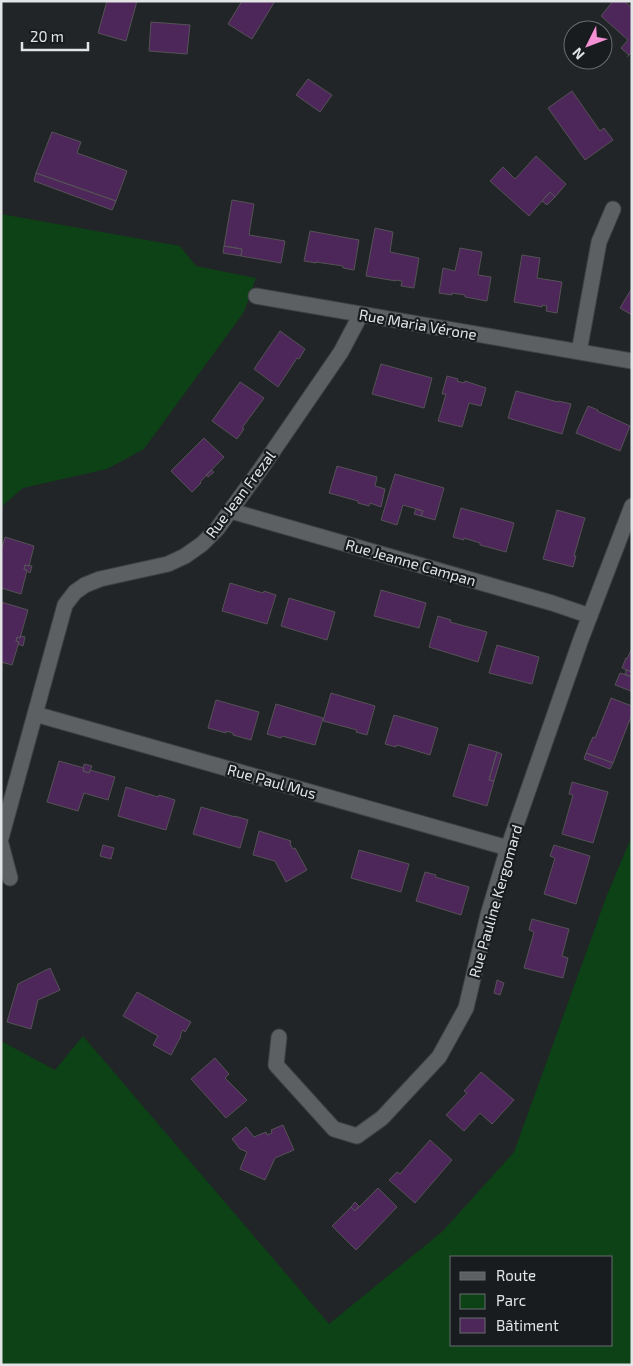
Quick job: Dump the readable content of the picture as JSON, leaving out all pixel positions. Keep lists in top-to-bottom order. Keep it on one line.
{"streets":{"street":["Rue Maria Vérone","Rue Jean Frezal","Rue Jeanne Campan","Rue Paul Mus","Rue Pauline Kergomard"]},"crossings":[["Rue Maria Vérone","Rue Jean Frezal"],["Rue Jean Frezal","Rue Jeanne Campan"],["Rue Jean Frezal","Rue Paul Mus"],["Rue Jeanne Campan","Rue Pauline Kergomard"],["Rue Paul Mus","Rue Pauline Kergomard"]],"legend":["Route","Parc","Bâtiment"],"scale_bar":"20 m","north":"bottom left"}
